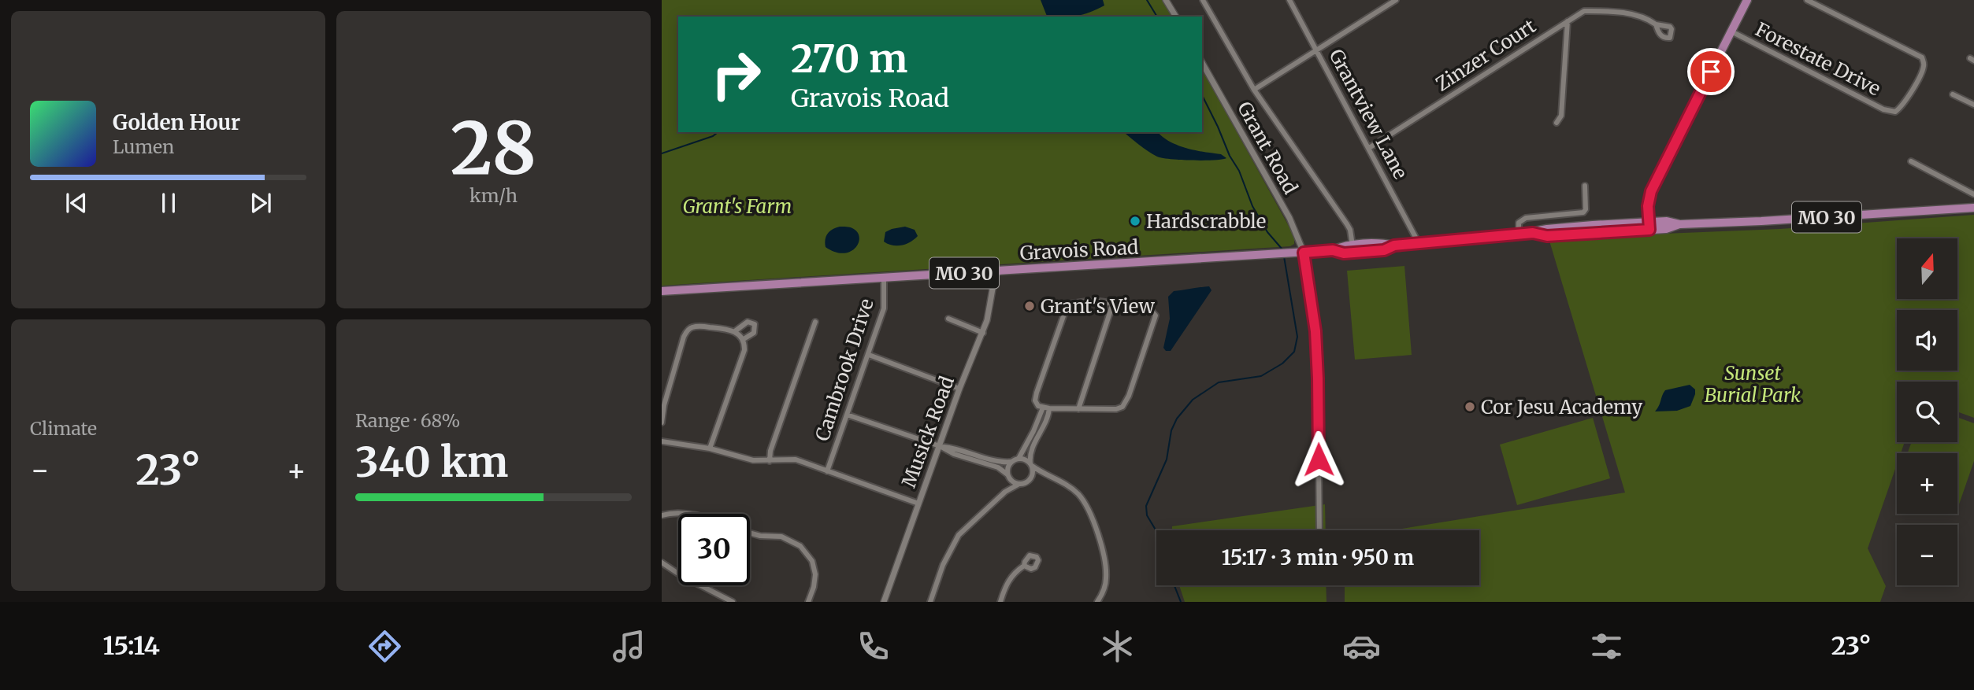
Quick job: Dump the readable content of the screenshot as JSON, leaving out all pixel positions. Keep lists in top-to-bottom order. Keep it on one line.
{"streets":{"main road":["MO 30","Gravois Road"],"street":["Zinzer Court","Forestate Drive","Grantview Lane","Grant Road","Cambrook Drive","Musick Road"]},"crossings":[["Zinzer Court","Grantview Lane"],["Grantview Lane","Gravois Road"],["Grant Road","Gravois Road"],["Gravois Road","Cambrook Drive"],["Gravois Road","Musick Road"]],"parks":["Grant's Farm","Sunset Burial Park"],"places":["Hardscrabble","Grant's View","Cor Jesu Academy"],"north":"top","page":{"tile":[["28","km/h"],"Climate",["Range · 68%","340 km"]],"turn":["270 m","Gravois Road"],"song":["Golden Hour","Lumen"],"map_buttons":["+","−"],"heat":["−","23°","+"],"limit":"30","trip":"15:17 · 3 min · 950 m","tabs":["15:14","23°"]}}
